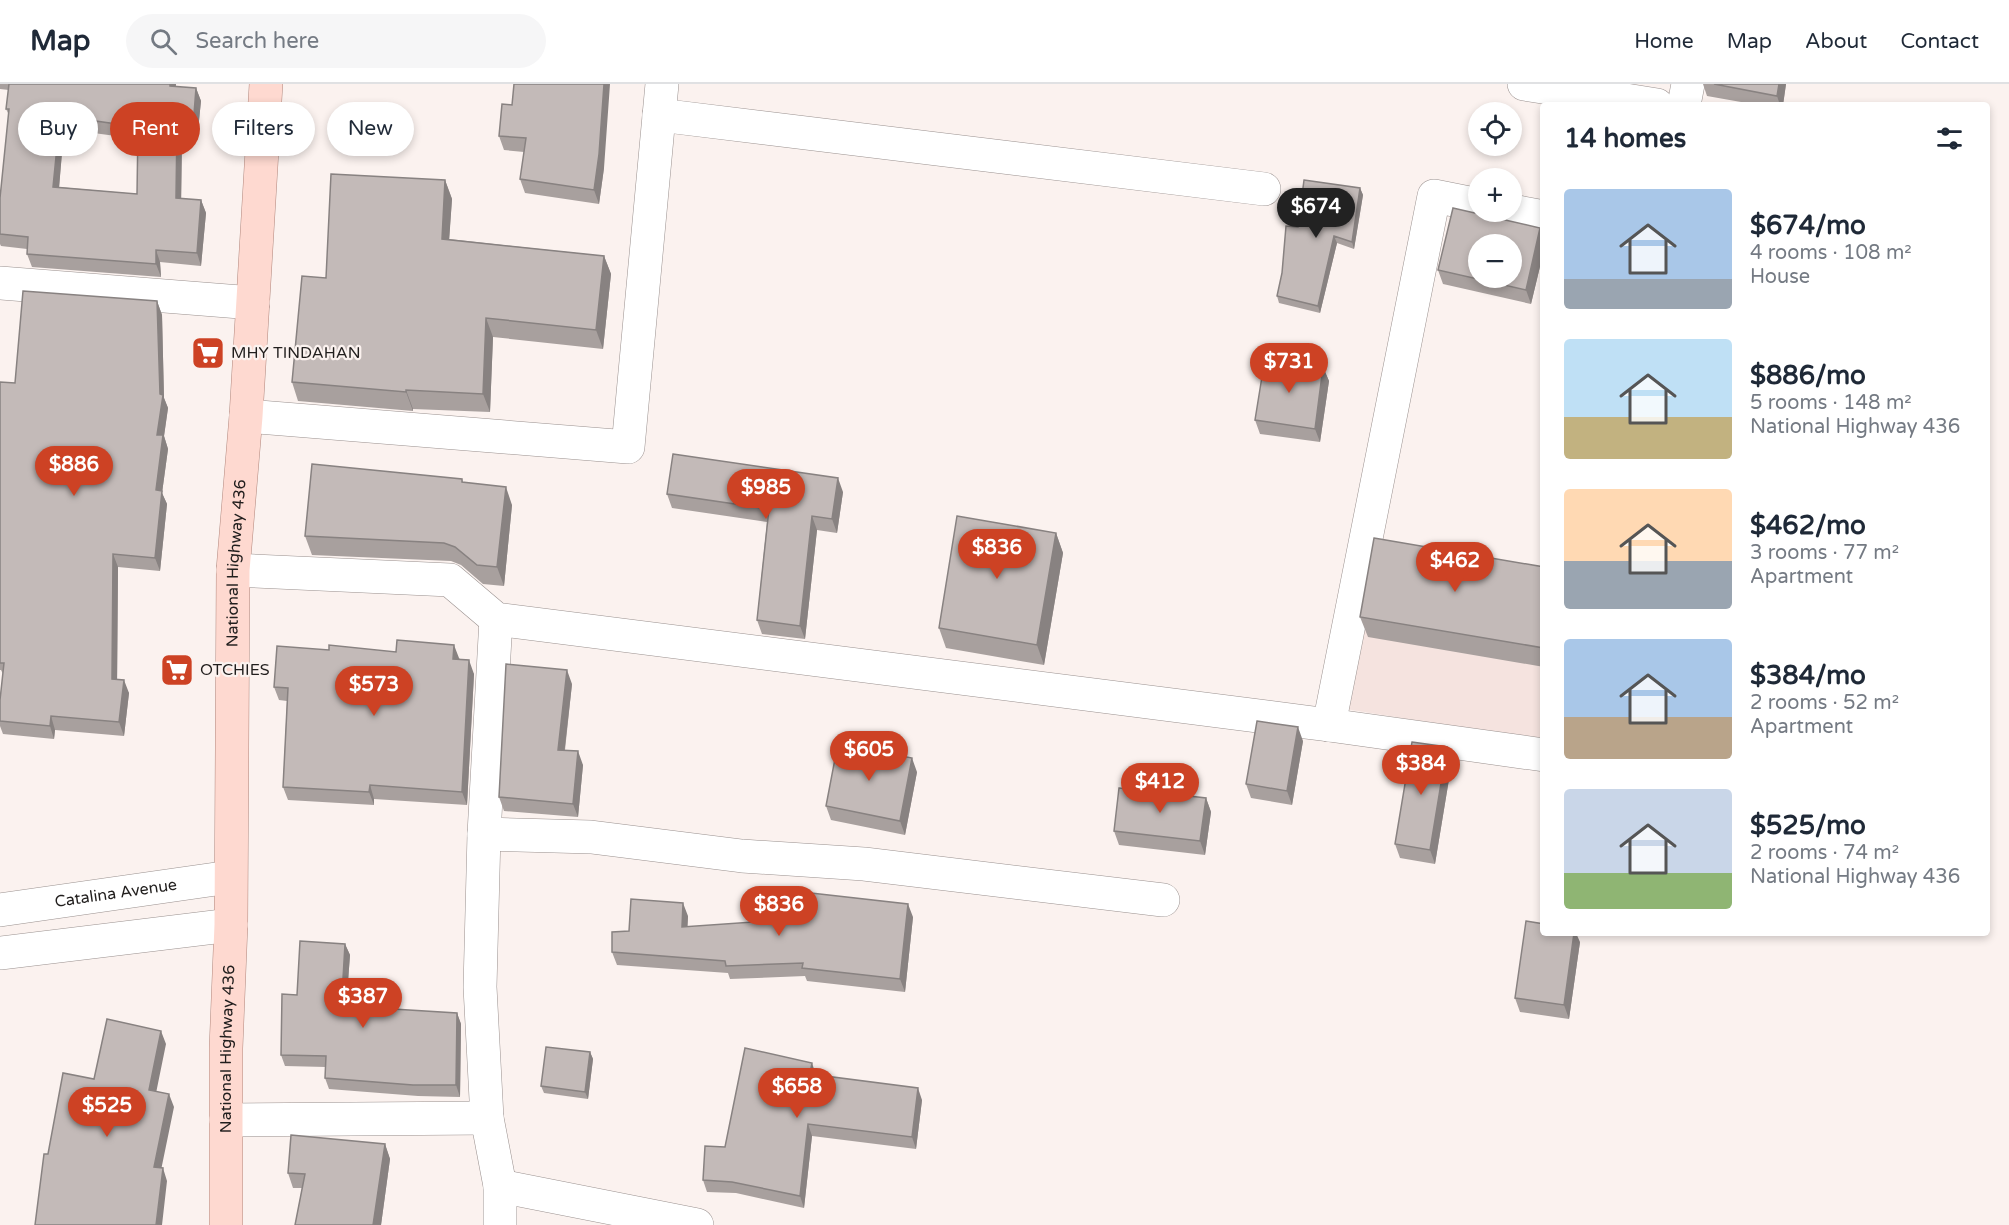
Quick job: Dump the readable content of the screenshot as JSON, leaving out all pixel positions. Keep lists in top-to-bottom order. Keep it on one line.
{"streets":{"main road":["National Highway 436"],"street":["Catalina Avenue"]},"crossings":[["National Highway 436","Catalina Avenue"]],"places":{"supermarket":["MHY TINDAHAN","OTCHIES"]},"page":{"header":"Map","search":"Search here","nav":["Home","Map","About","Contact"],"map_buttons":["+","−"],"chip":["Buy","Rent","Filters","New"],"heading":"14 homes","list":[{"name":"$674/mo","note":"4 rooms · 108 m² · House"},{"name":"$886/mo","note":"5 rooms · 148 m² · National Highway 436"},{"name":"$462/mo","note":"3 rooms · 77 m² · Apartment"},{"name":"$384/mo","note":"2 rooms · 52 m² · Apartment"},{"name":"$525/mo","note":"2 rooms · 74 m² · National Highway 436"}],"price":["$674","$731","$886","$985","$836","$462","$573","$605","$384","$412","$836","$387","$658","$525"]}}
